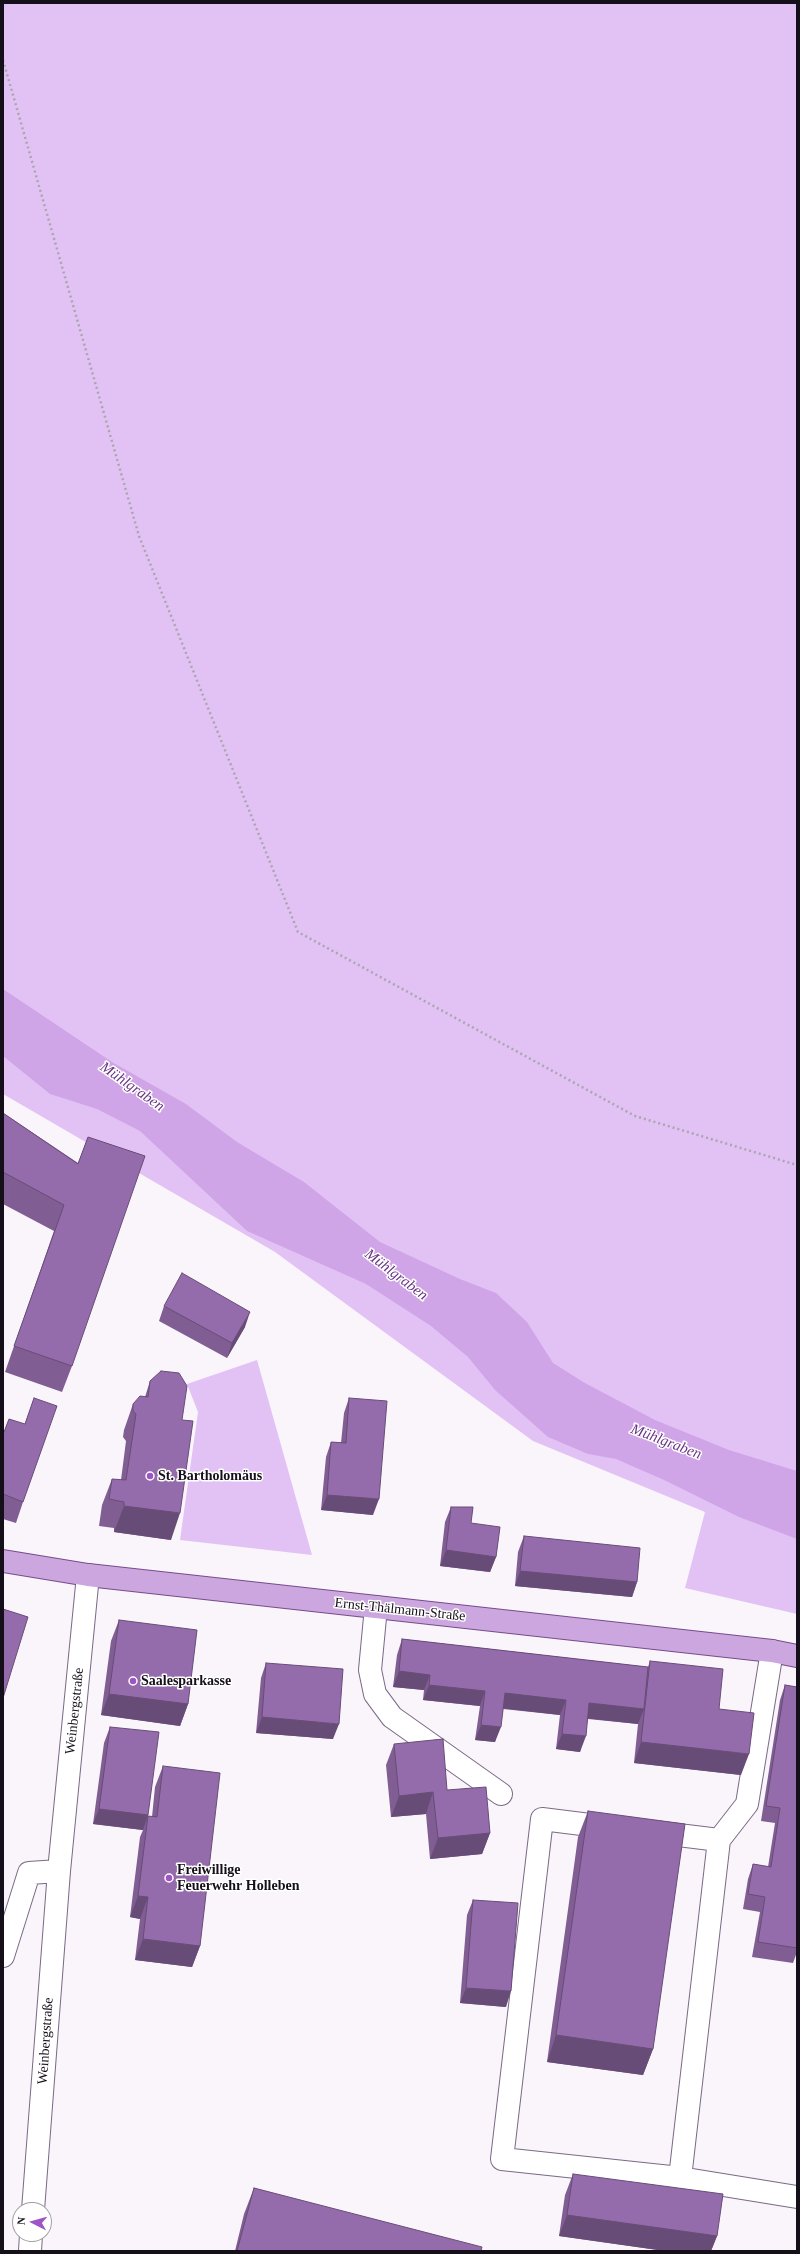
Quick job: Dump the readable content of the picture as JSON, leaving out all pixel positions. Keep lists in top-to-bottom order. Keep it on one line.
{"streets":{"main road":["Ernst-Thälmann-Straße"],"street":["Weinbergstraße"]},"crossings":[["Ernst-Thälmann-Straße","Weinbergstraße"]],"water":["Mühlgraben"],"places":["St. Bartholomäus","Saalesparkasse","Freiwillige Feuerwehr Holleben"],"north":"left"}
